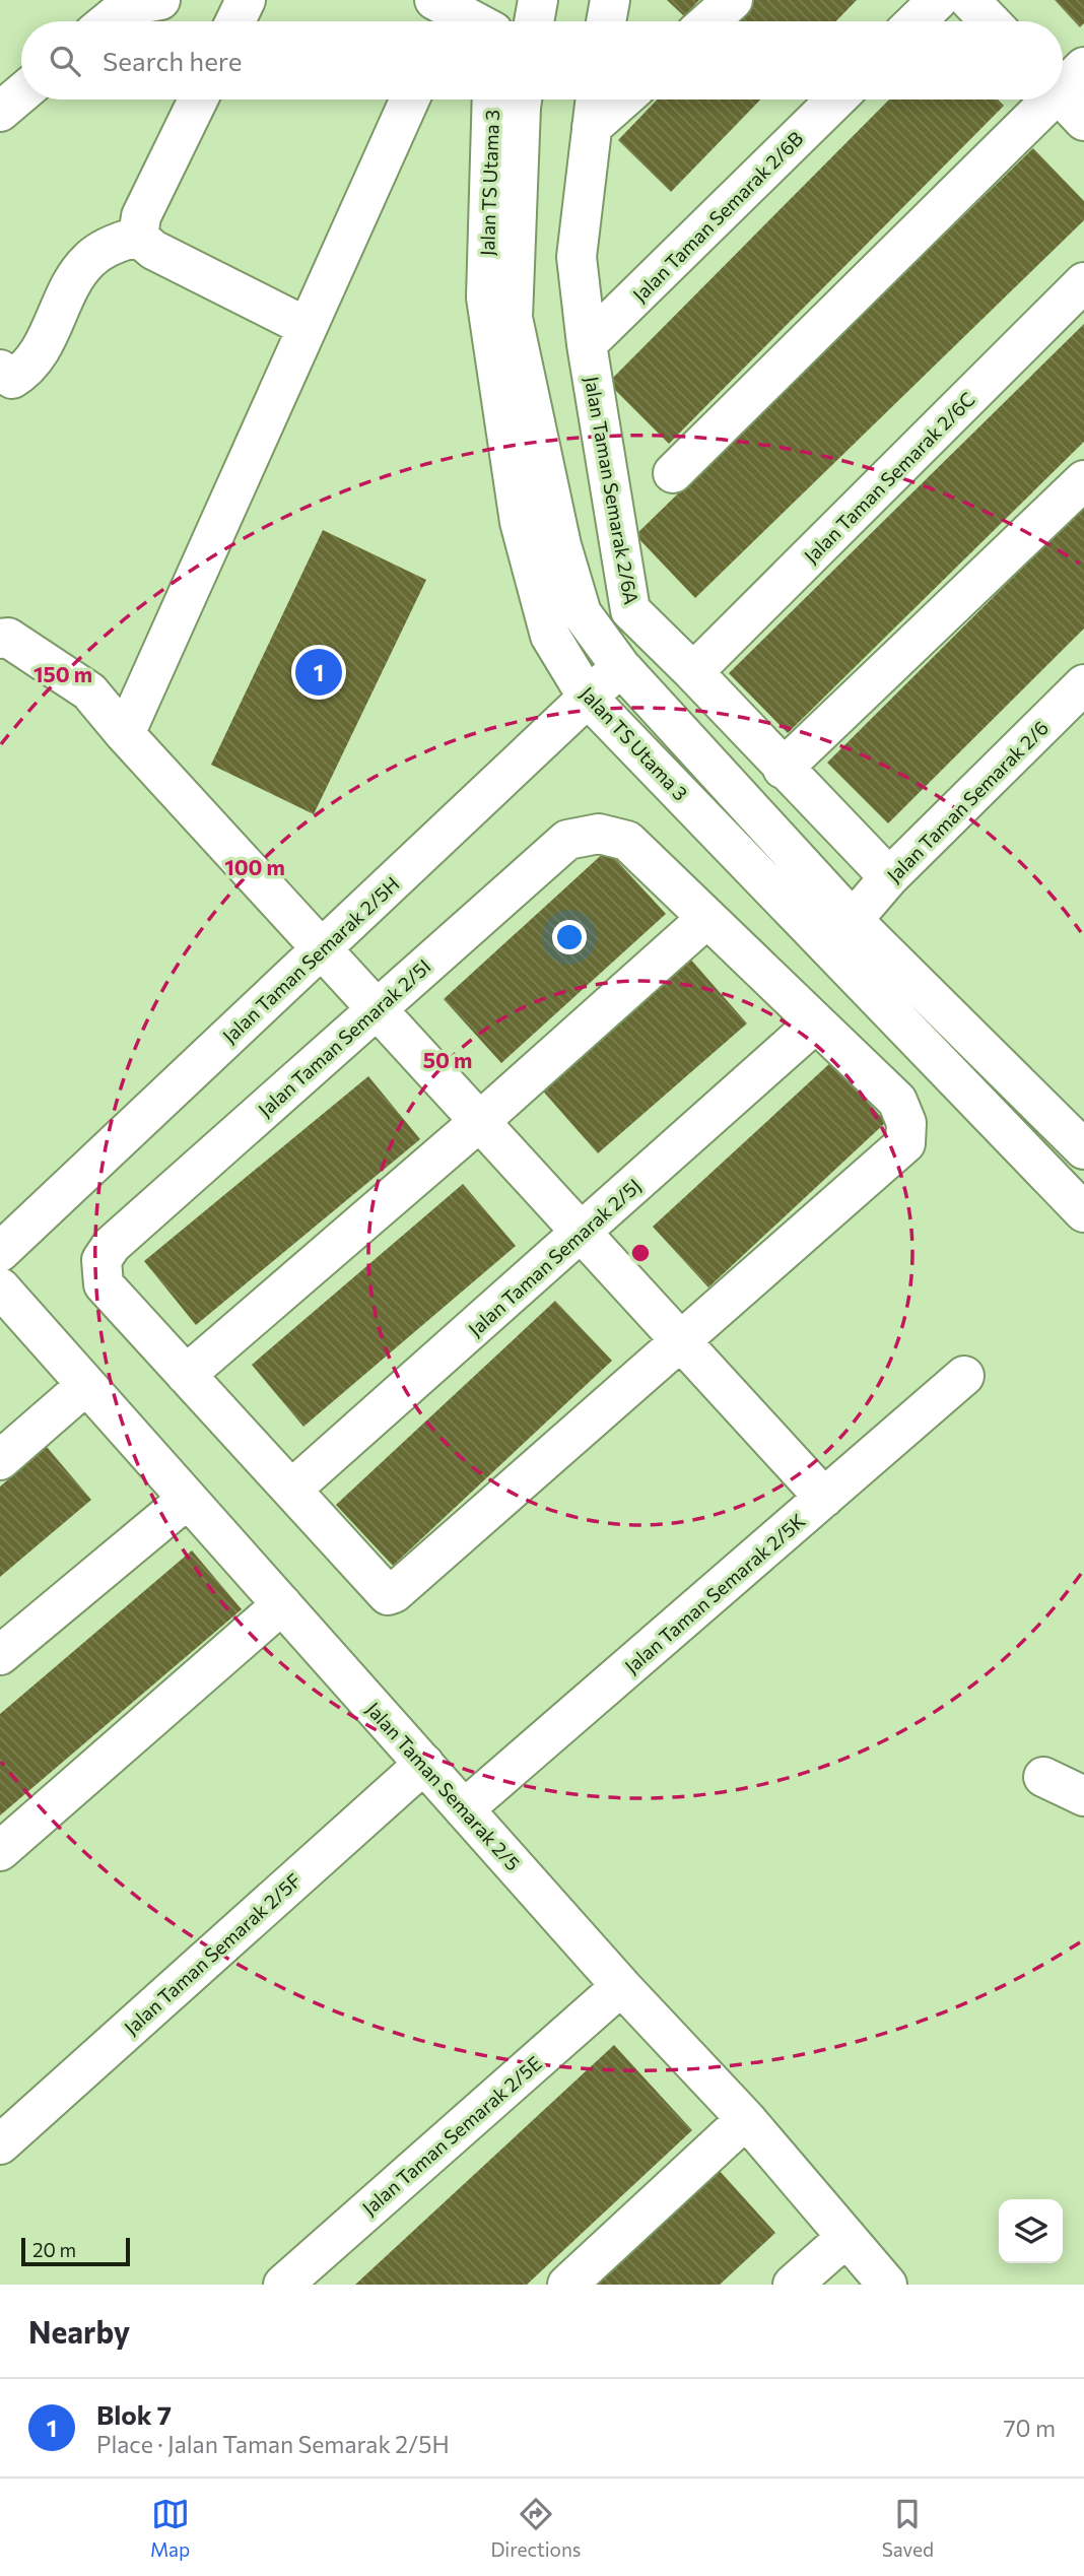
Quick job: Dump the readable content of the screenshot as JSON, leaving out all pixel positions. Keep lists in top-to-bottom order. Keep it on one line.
{"streets":{"street":["Jalan TS Utama 3","Jalan Taman Semarak 2/6B","Jalan Taman Semarak 2/6C","Jalan Taman Semarak 2/6A","Jalan Taman Semarak 2/6","Jalan Taman Semarak 2/5H","Jalan Taman Semarak 2/5I","Jalan Taman Semarak 2/5J","Jalan Taman Semarak 2/5K","Jalan Taman Semarak 2/5","Jalan Taman Semarak 2/5F","Jalan Taman Semarak 2/5E"]},"crossings":[["Jalan TS Utama 3","Jalan Taman Semarak 2/6"],["Jalan TS Utama 3","Jalan Taman Semarak 2/5H"],["Jalan Taman Semarak 2/6B","Jalan Taman Semarak 2/6A"],["Jalan Taman Semarak 2/6C","Jalan Taman Semarak 2/6A"],["Jalan Taman Semarak 2/6A","Jalan Taman Semarak 2/6"],["Jalan Taman Semarak 2/5K","Jalan Taman Semarak 2/5"],["Jalan Taman Semarak 2/5","Jalan Taman Semarak 2/5F"],["Jalan Taman Semarak 2/5","Jalan Taman Semarak 2/5E"]],"scale_bar":"20 m","page":{"search":"Search here","pins":"1","scale":"20 m","heading":"Nearby","list":[{"mark":"1","name":"Blok 7","note":"Place · Jalan Taman Semarak 2/5H","value":"70 m"}],"nav":["Map","Directions","Saved"]},"rings":["150 m","100 m","50 m"]}
